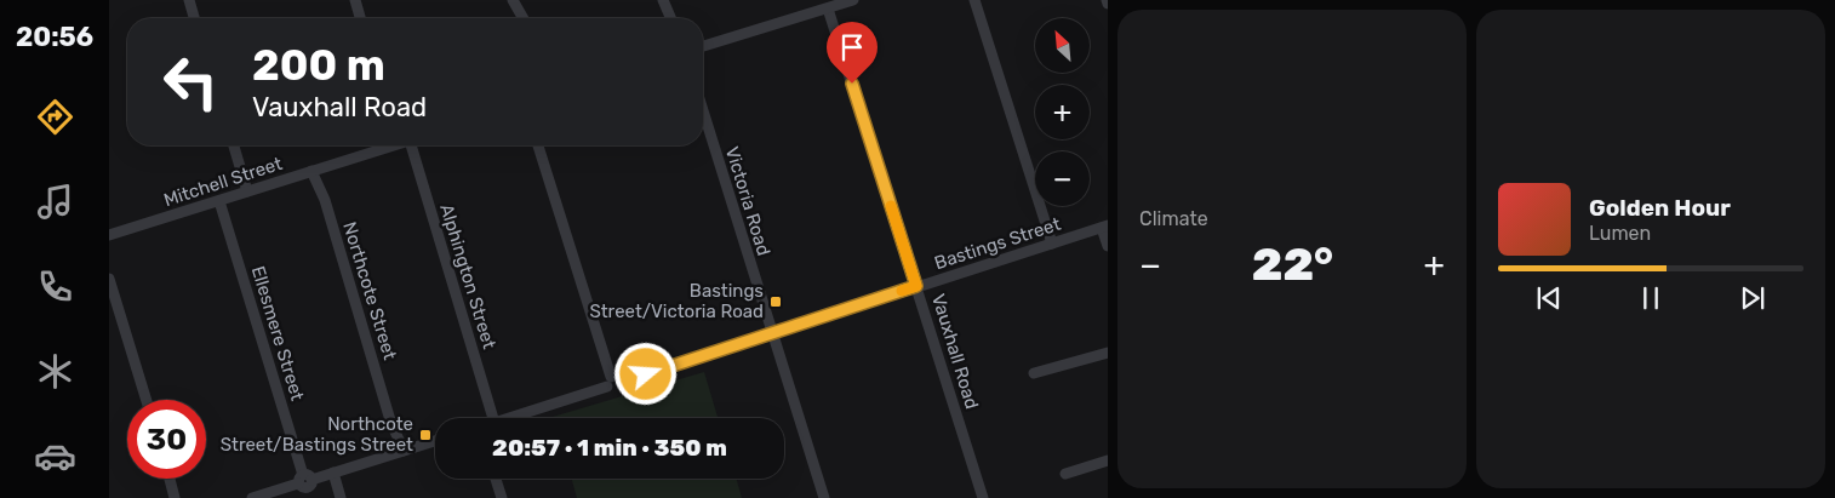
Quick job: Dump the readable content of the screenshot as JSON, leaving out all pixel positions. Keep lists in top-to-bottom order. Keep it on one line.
{"streets":{"street":["Mitchell Street","Victoria Road","Bastings Street","Alphington Street","Northcote Street","Ellesmere Street","Vauxhall Road"]},"crossings":[["Mitchell Street","Northcote Street"],["Mitchell Street","Ellesmere Street"],["Victoria Road","Bastings Street"],["Bastings Street","Vauxhall Road"]],"places":{"transit":["Bastings Street/Victoria Road","Northcote Street/Bastings Street"]},"north":"top left","page":{"tabs":"20:56","tile":"Climate","map_buttons":["+","−"],"turn":["200 m","Vauxhall Road"],"song":["Golden Hour","Lumen"],"heat":["−","22°","+"],"limit":"30","trip":"20:57 · 1 min · 350 m"}}
